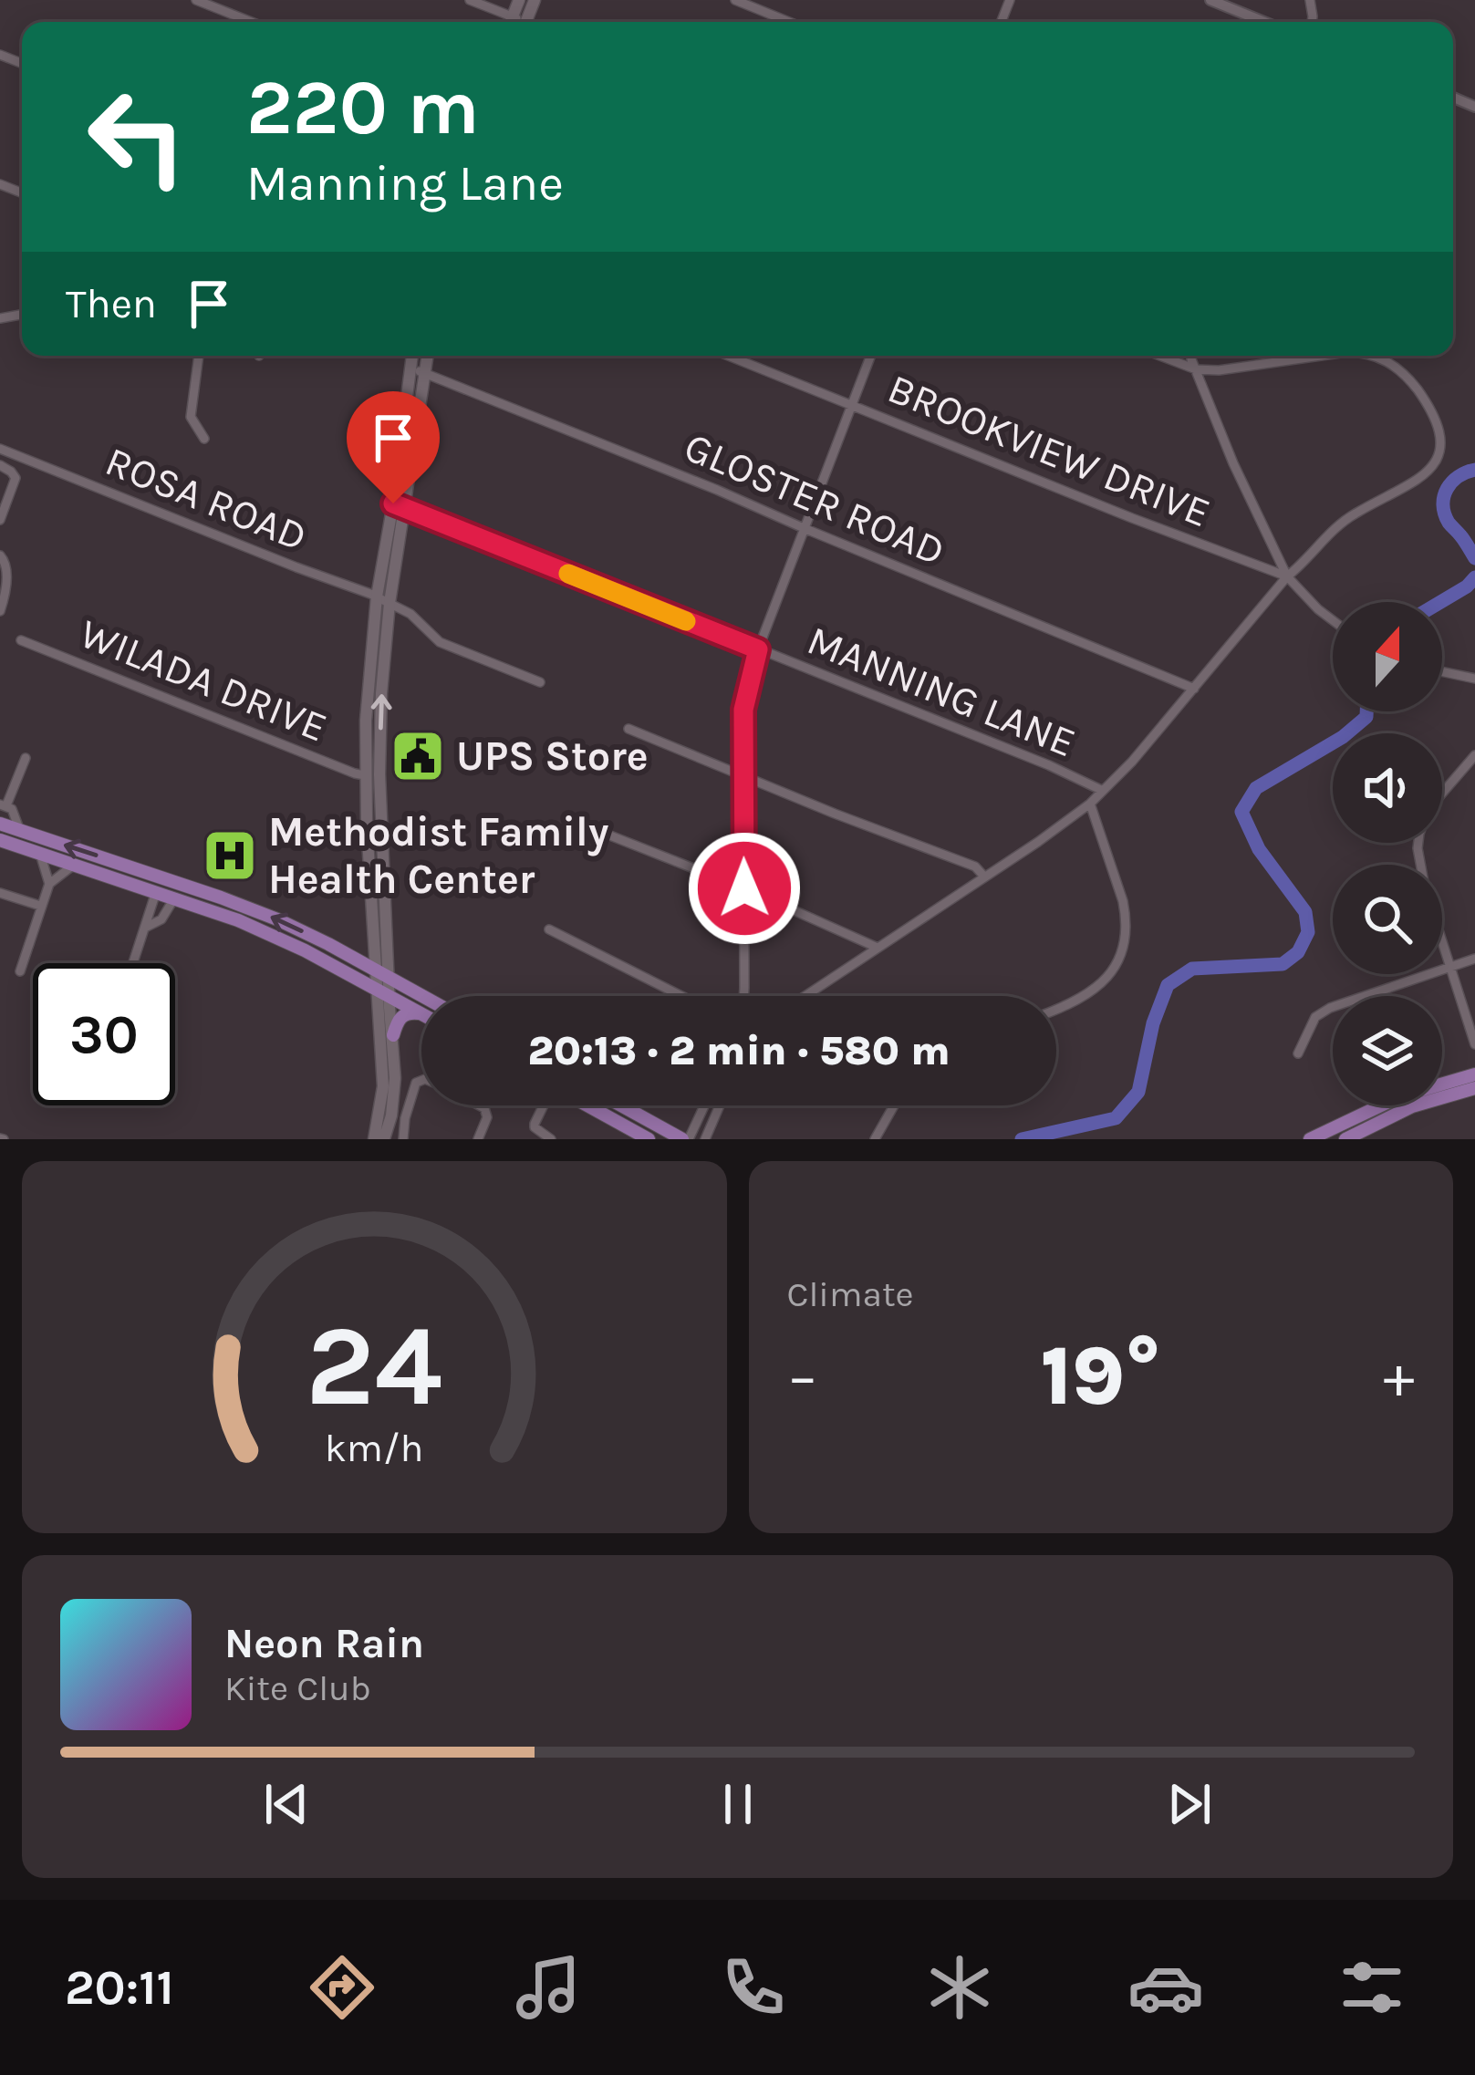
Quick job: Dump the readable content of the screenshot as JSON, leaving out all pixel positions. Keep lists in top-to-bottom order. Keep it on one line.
{"streets":{"street":["BROOKVIEW DRIVE","ROSA ROAD","GLOSTER ROAD","WILADA DRIVE","MANNING LANE"]},"places":{"public building":["UPS Store"],"hospital":["Methodist Family Health Center"]},"north":"top","page":{"turn":["220 m","Manning Lane"],"then":"Then","limit":"30","trip":"20:13 · 2 min · 580 m","tile":"Climate","heat":["−","19°","+"],"song":["Neon Rain","Kite Club"],"tabs":"20:11","gauge":["24","km/h"]}}
